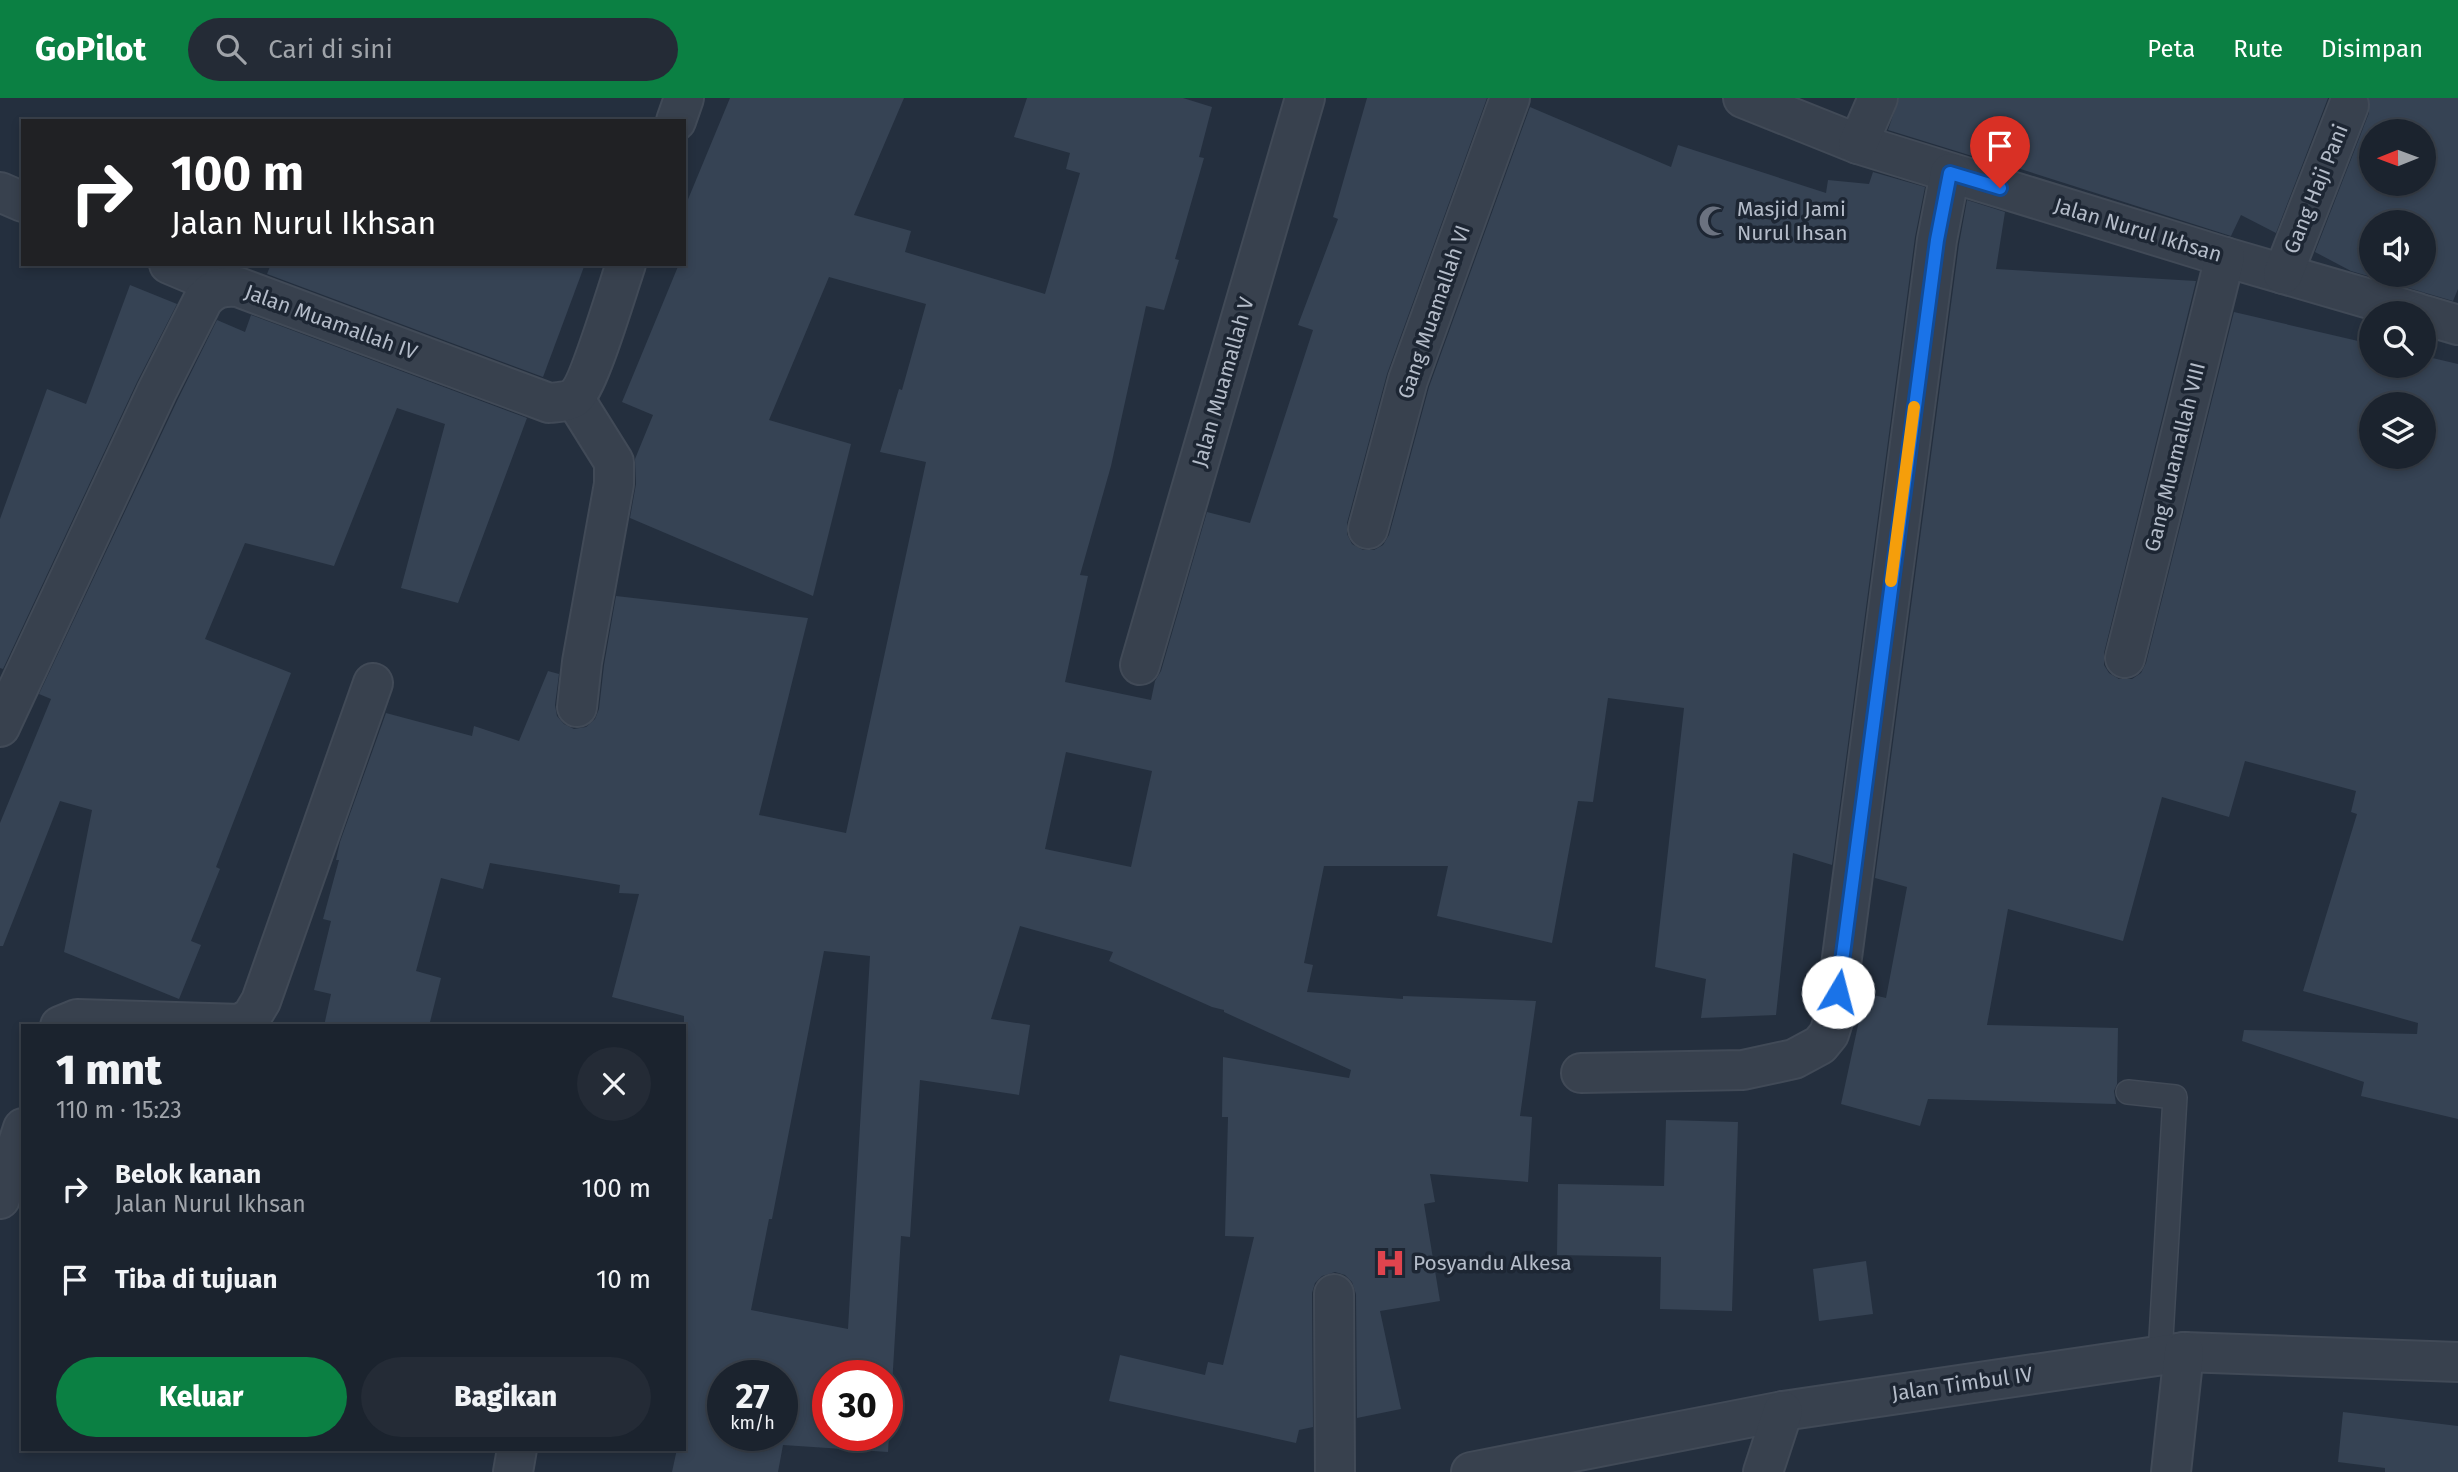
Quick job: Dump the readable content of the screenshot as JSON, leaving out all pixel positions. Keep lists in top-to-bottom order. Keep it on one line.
{"streets":{"street":["Gang Haji Pani","Jalan Nurul Ikhsan","Gang Muamallah VI","Jalan Muamallah IV","Jalan Muamallah V","Gang Muamallah VIII","Jalan Timbul IV"]},"crossings":[["Gang Haji Pani","Jalan Nurul Ikhsan"],["Jalan Nurul Ikhsan","Gang Muamallah VIII"]],"places":{"mosque":["Masjid Jami Nurul Ihsan"],"hospital":["Posyandu Alkesa"]},"north":"left","page":{"header":"GoPilot","search":"Cari di sini","nav":["Peta","Rute","Disimpan"],"turn":["100 m","Jalan Nurul Ikhsan"],"heading":["1 mnt","110 m · 15:23"],"list":[{"name":"Belok kanan","note":"Jalan Nurul Ikhsan","value":"100 m"},{"name":"Tiba di tujuan","value":"10 m"}],"buttons":["Keluar","Bagikan"],"speed":"27 km/h","limit":"30"}}
